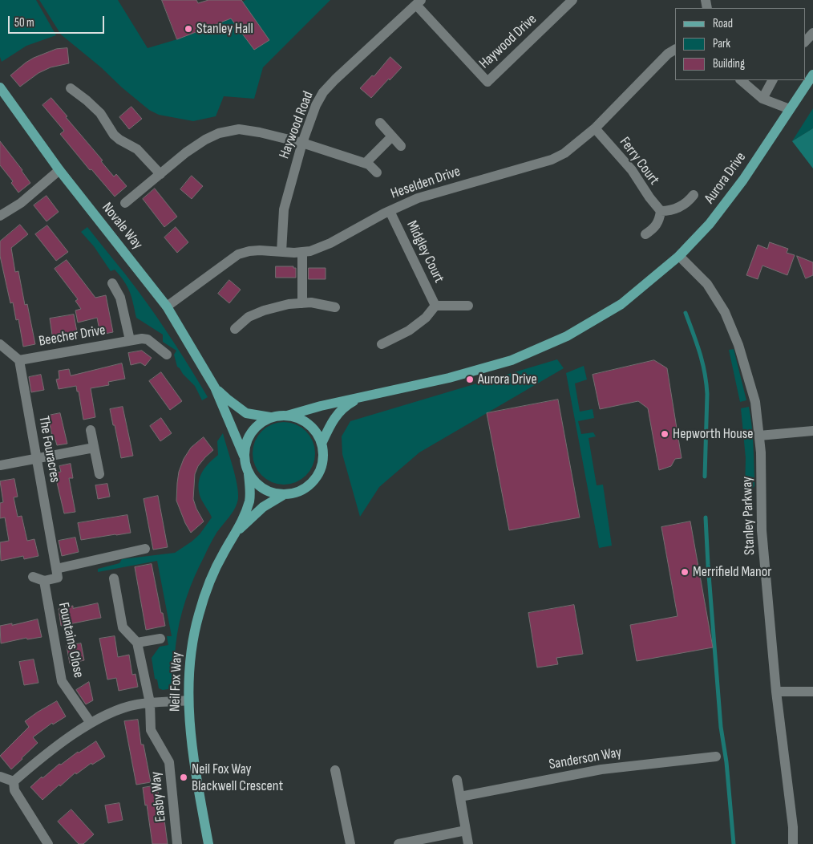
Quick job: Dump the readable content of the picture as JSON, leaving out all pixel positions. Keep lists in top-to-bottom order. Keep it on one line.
{"streets":{"main road":["Aurora Drive","Novale Way","Neil Fox Way"],"street":["Haywood Drive","Haywood Road","Ferry Court","Heselden Drive","Midgley Court","Beecher Drive","The Fouracres","Stanley Parkway","Fountains Close","Sanderson Way","Easby Way"]},"crossings":[["Haywood Drive","Haywood Road"],["Haywood Road","Heselden Drive"],["Ferry Court","Heselden Drive"],["Aurora Drive","Novale Way"],["Aurora Drive","Stanley Parkway"],["Aurora Drive","Neil Fox Way"],["Heselden Drive","Novale Way"],["Heselden Drive","Midgley Court"],["Novale Way","Neil Fox Way"],["Beecher Drive","The Fouracres"]],"places":["Stanley Hall","Aurora Drive","Hepworth House","Merrifield Manor","Neil Fox Way Blackwell Crescent"],"legend":["Road","Park","Building"],"scale_bar":"50 m"}
